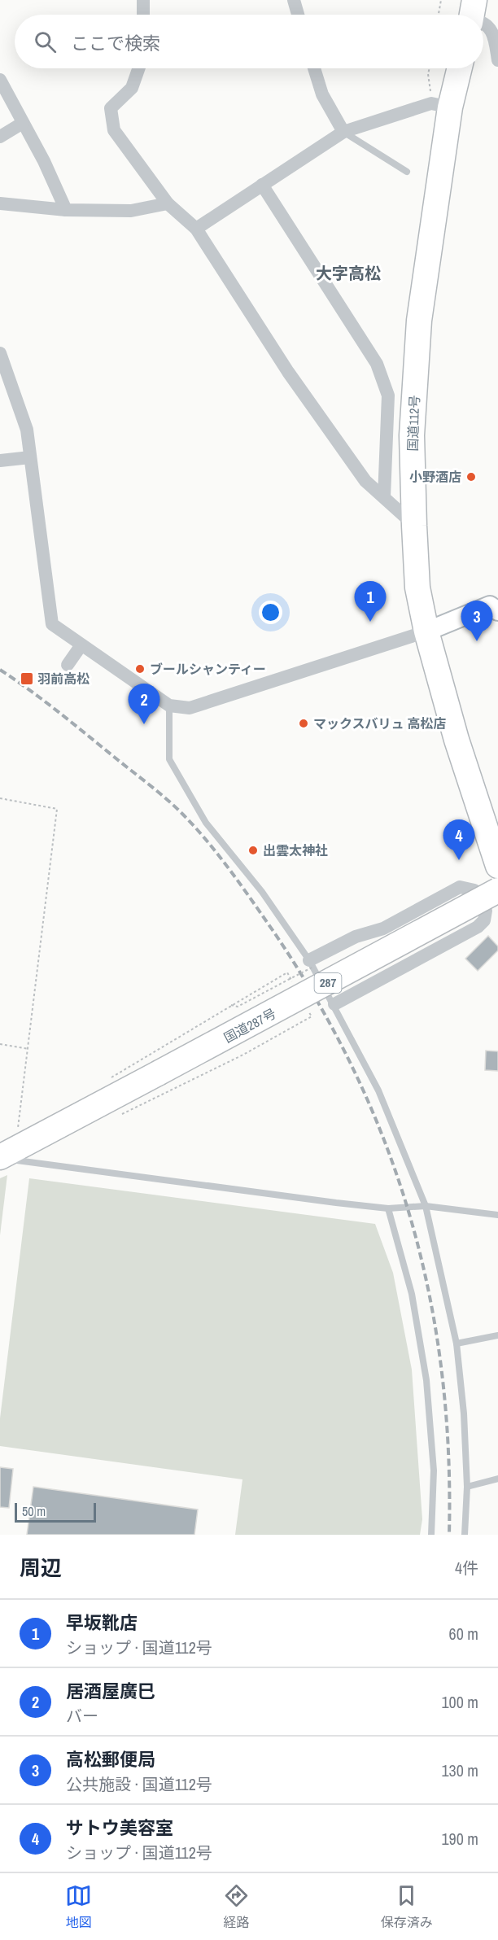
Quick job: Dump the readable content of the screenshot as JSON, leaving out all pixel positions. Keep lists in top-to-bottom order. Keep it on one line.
{"streets":{"highway":["国道112号","287","国道287号"]},"crossings":[["287","国道287号"]],"districts":["大字高松"],"places":{"other":["小野酒店","ブールシャンティー","マックスバリュ 高松店","出雲太神社"],"transit":["羽前高松"]},"scale_bar":"50 m","page":{"search":"ここで検索","pins":["1","3","2","4"],"scale":"50 m","heading":["周辺","4件"],"list":[{"mark":"1","name":"早坂靴店","note":"ショップ · 国道112号","value":"60 m"},{"mark":"2","name":"居酒屋廣巳","note":"バー","value":"100 m"},{"mark":"3","name":"高松郵便局","note":"公共施設 · 国道112号","value":"130 m"},{"mark":"4","name":"サトウ美容室","note":"ショップ · 国道112号","value":"190 m"}],"nav":["地図","経路","保存済み"]}}
